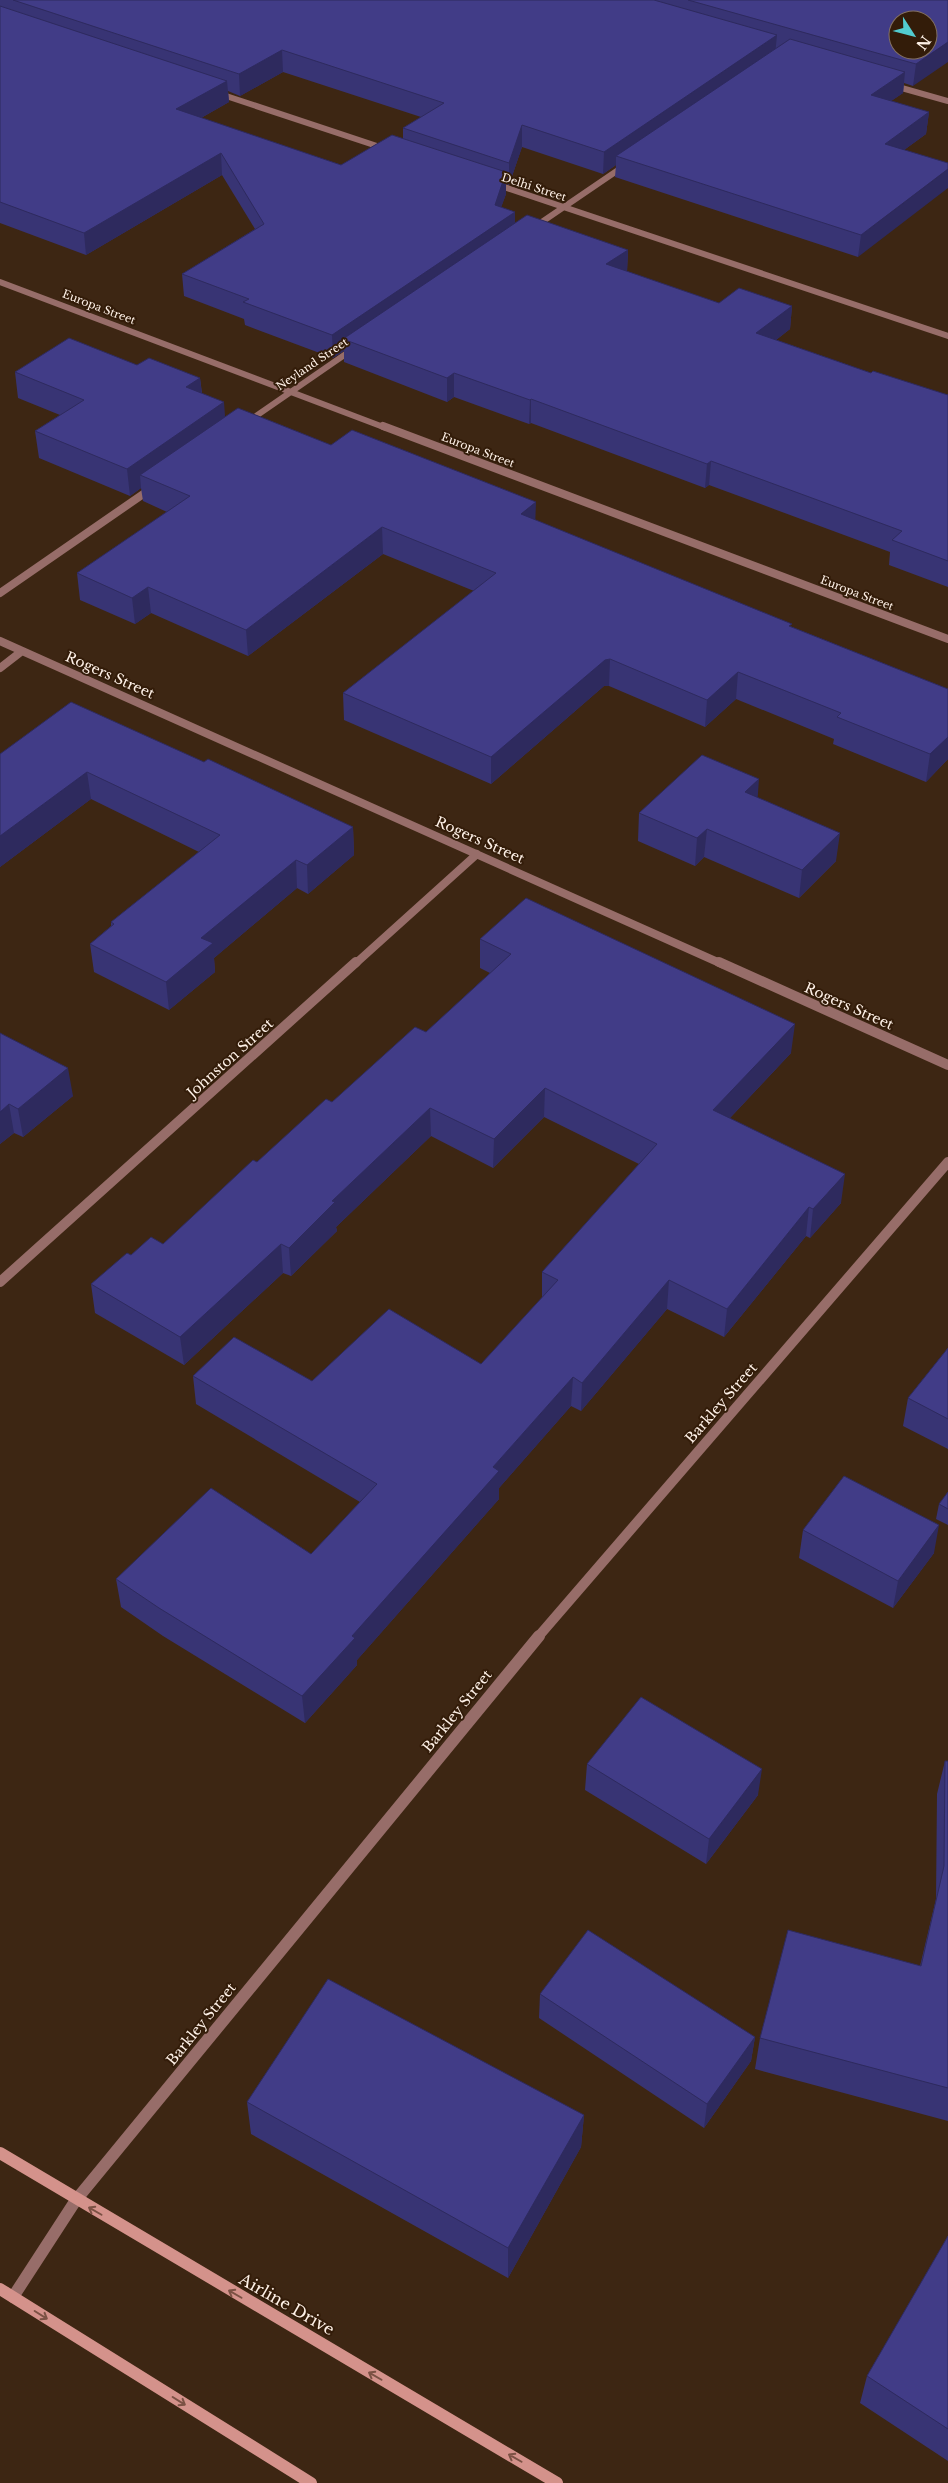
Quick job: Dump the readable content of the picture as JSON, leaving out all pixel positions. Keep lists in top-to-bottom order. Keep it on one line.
{"streets":{"main road":["Airline Drive"],"street":["Delhi Street","Europa Street","Neyland Street","Rogers Street","Johnston Street","Barkley Street"]},"crossings":[["Europa Street","Neyland Street"],["Rogers Street","Johnston Street"],["Barkley Street","Airline Drive"]],"one_way":["Airline Drive"],"north":"bottom right"}
